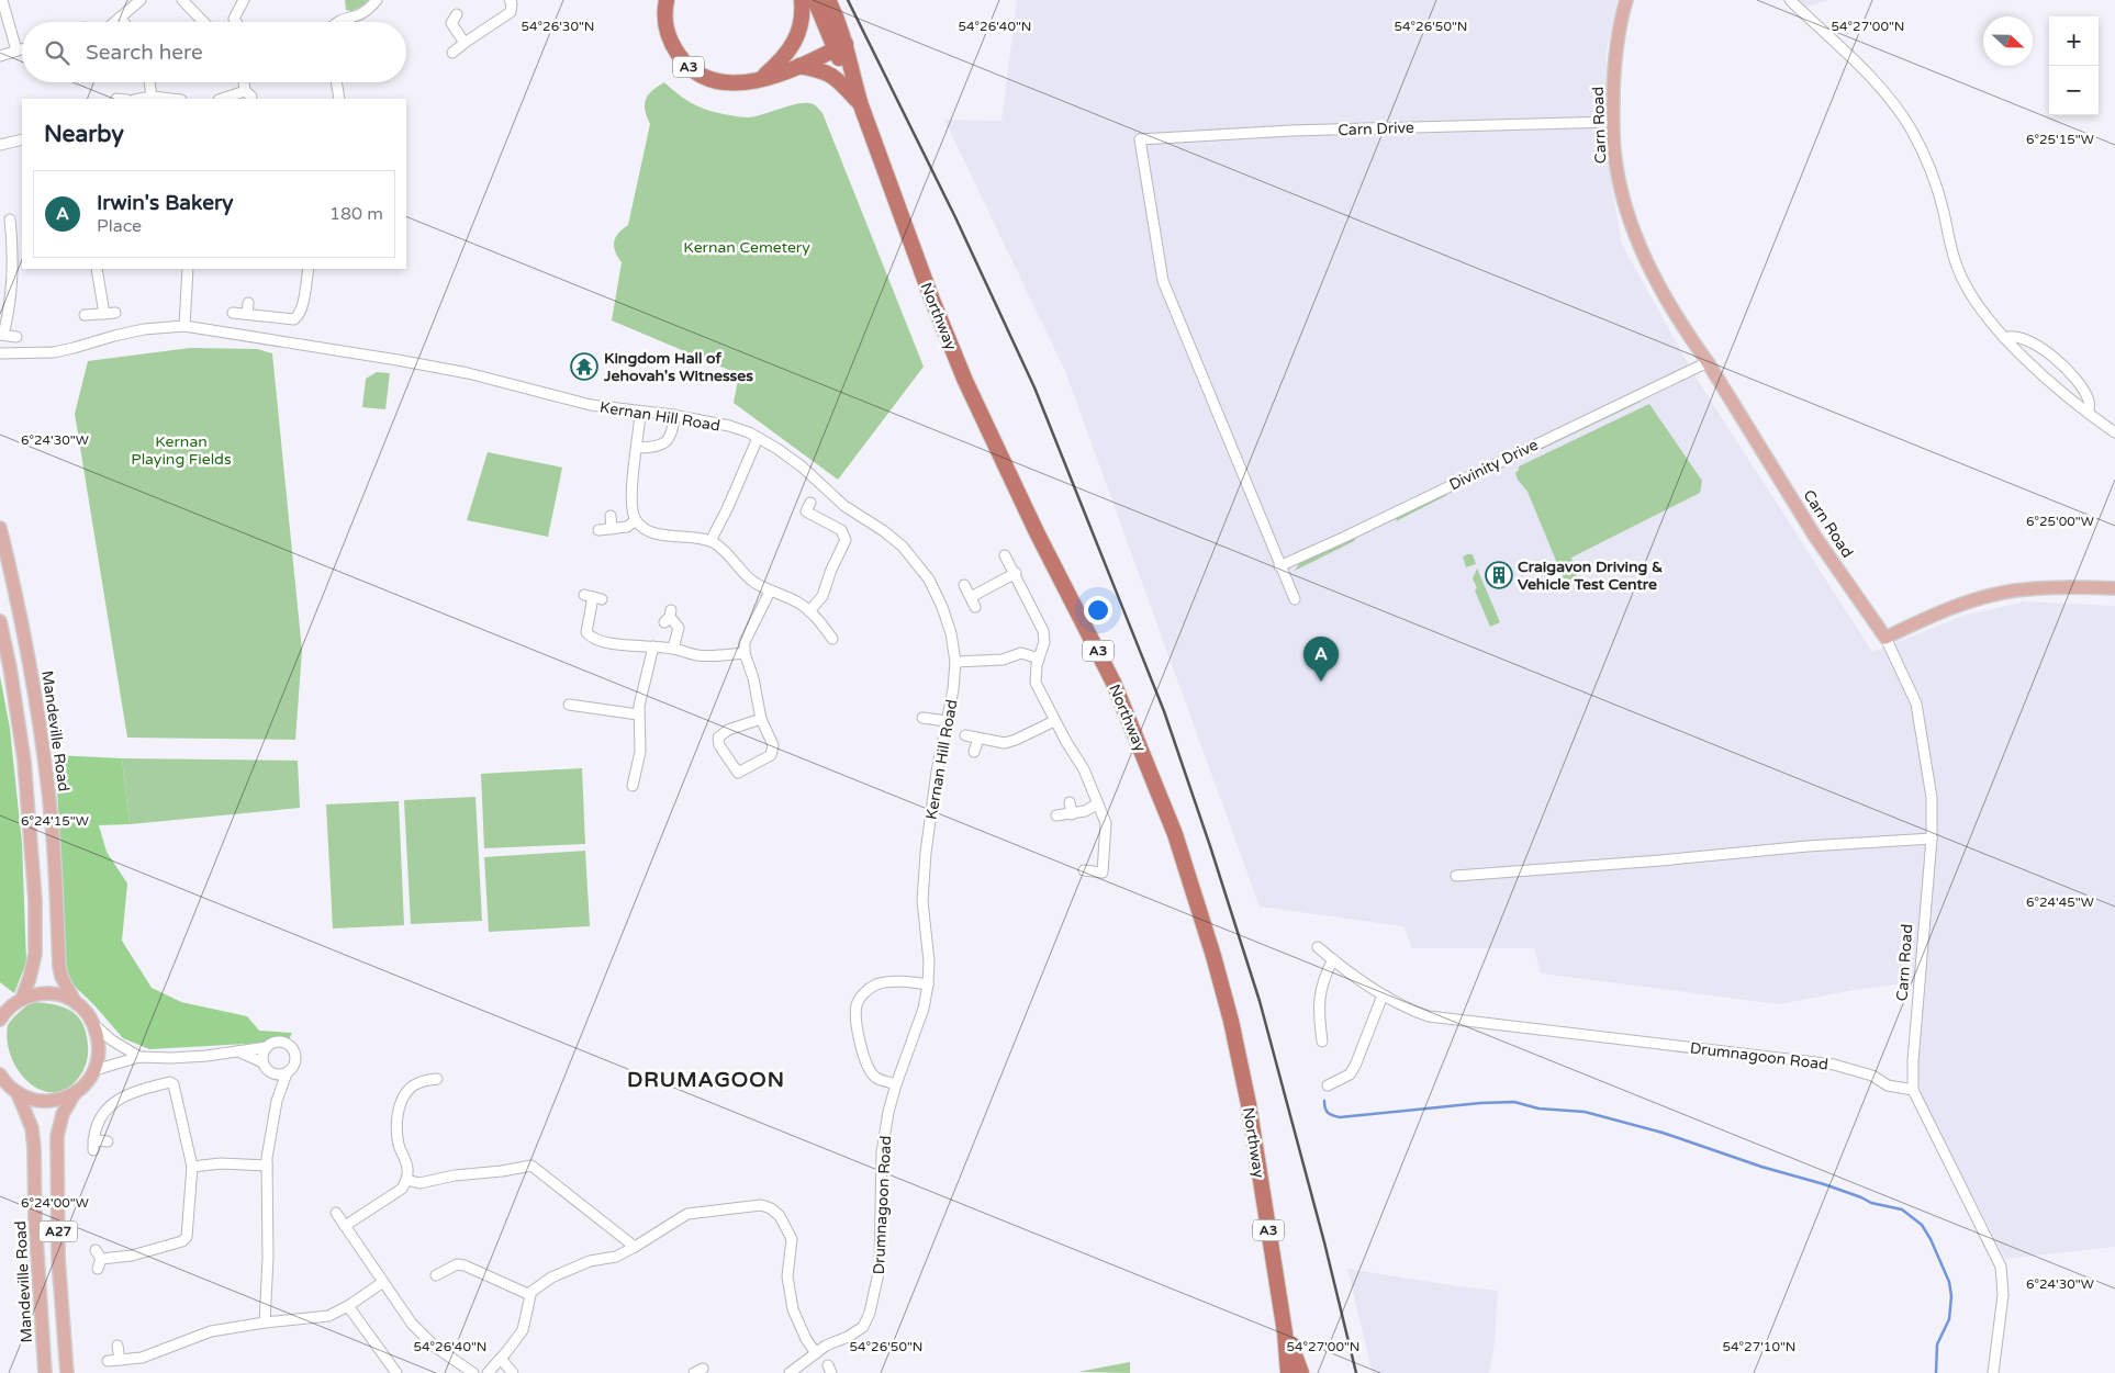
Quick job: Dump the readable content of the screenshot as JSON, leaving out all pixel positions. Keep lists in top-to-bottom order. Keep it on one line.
{"streets":{"highway":["A3","Northway"],"main road":["Carn Road","Mandeville Road","A27"],"street":["Carn Drive","Kernan Hill Road","Divinity Drive","Drumnagoon Road"]},"crossings":[["A3","Northway"],["Carn Road","Carn Drive"],["Carn Road","Divinity Drive"],["Carn Road","Drumnagoon Road"],["Carn Drive","Divinity Drive"],["Kernan Hill Road","Drumnagoon Road"],["Mandeville Road","A27"]],"districts":["DRUMAGOON"],"parks":["Kernan Cemetery","Kernan Playing Fields"],"places":{"temple":["Kingdom Hall of Jehovah's Witnesses"],"building":["Craigavon Driving & Vehicle Test Centre"]},"north":"right","page":{"map_buttons":["+","−"],"search":"Search here","heading":"Nearby","list":[{"mark":"A","name":"Irwin's Bakery","note":"Place","value":"180 m"}],"pins":"A"},"coordinates":["54°26'30\"N","54°26'40\"N","54°26'50\"N","54°27'00\"N","6°25'15\"W","6°24'30\"W","6°25'00\"W","6°24'15\"W","6°24'45\"W","6°24'00\"W","54°27'10\"N"]}
